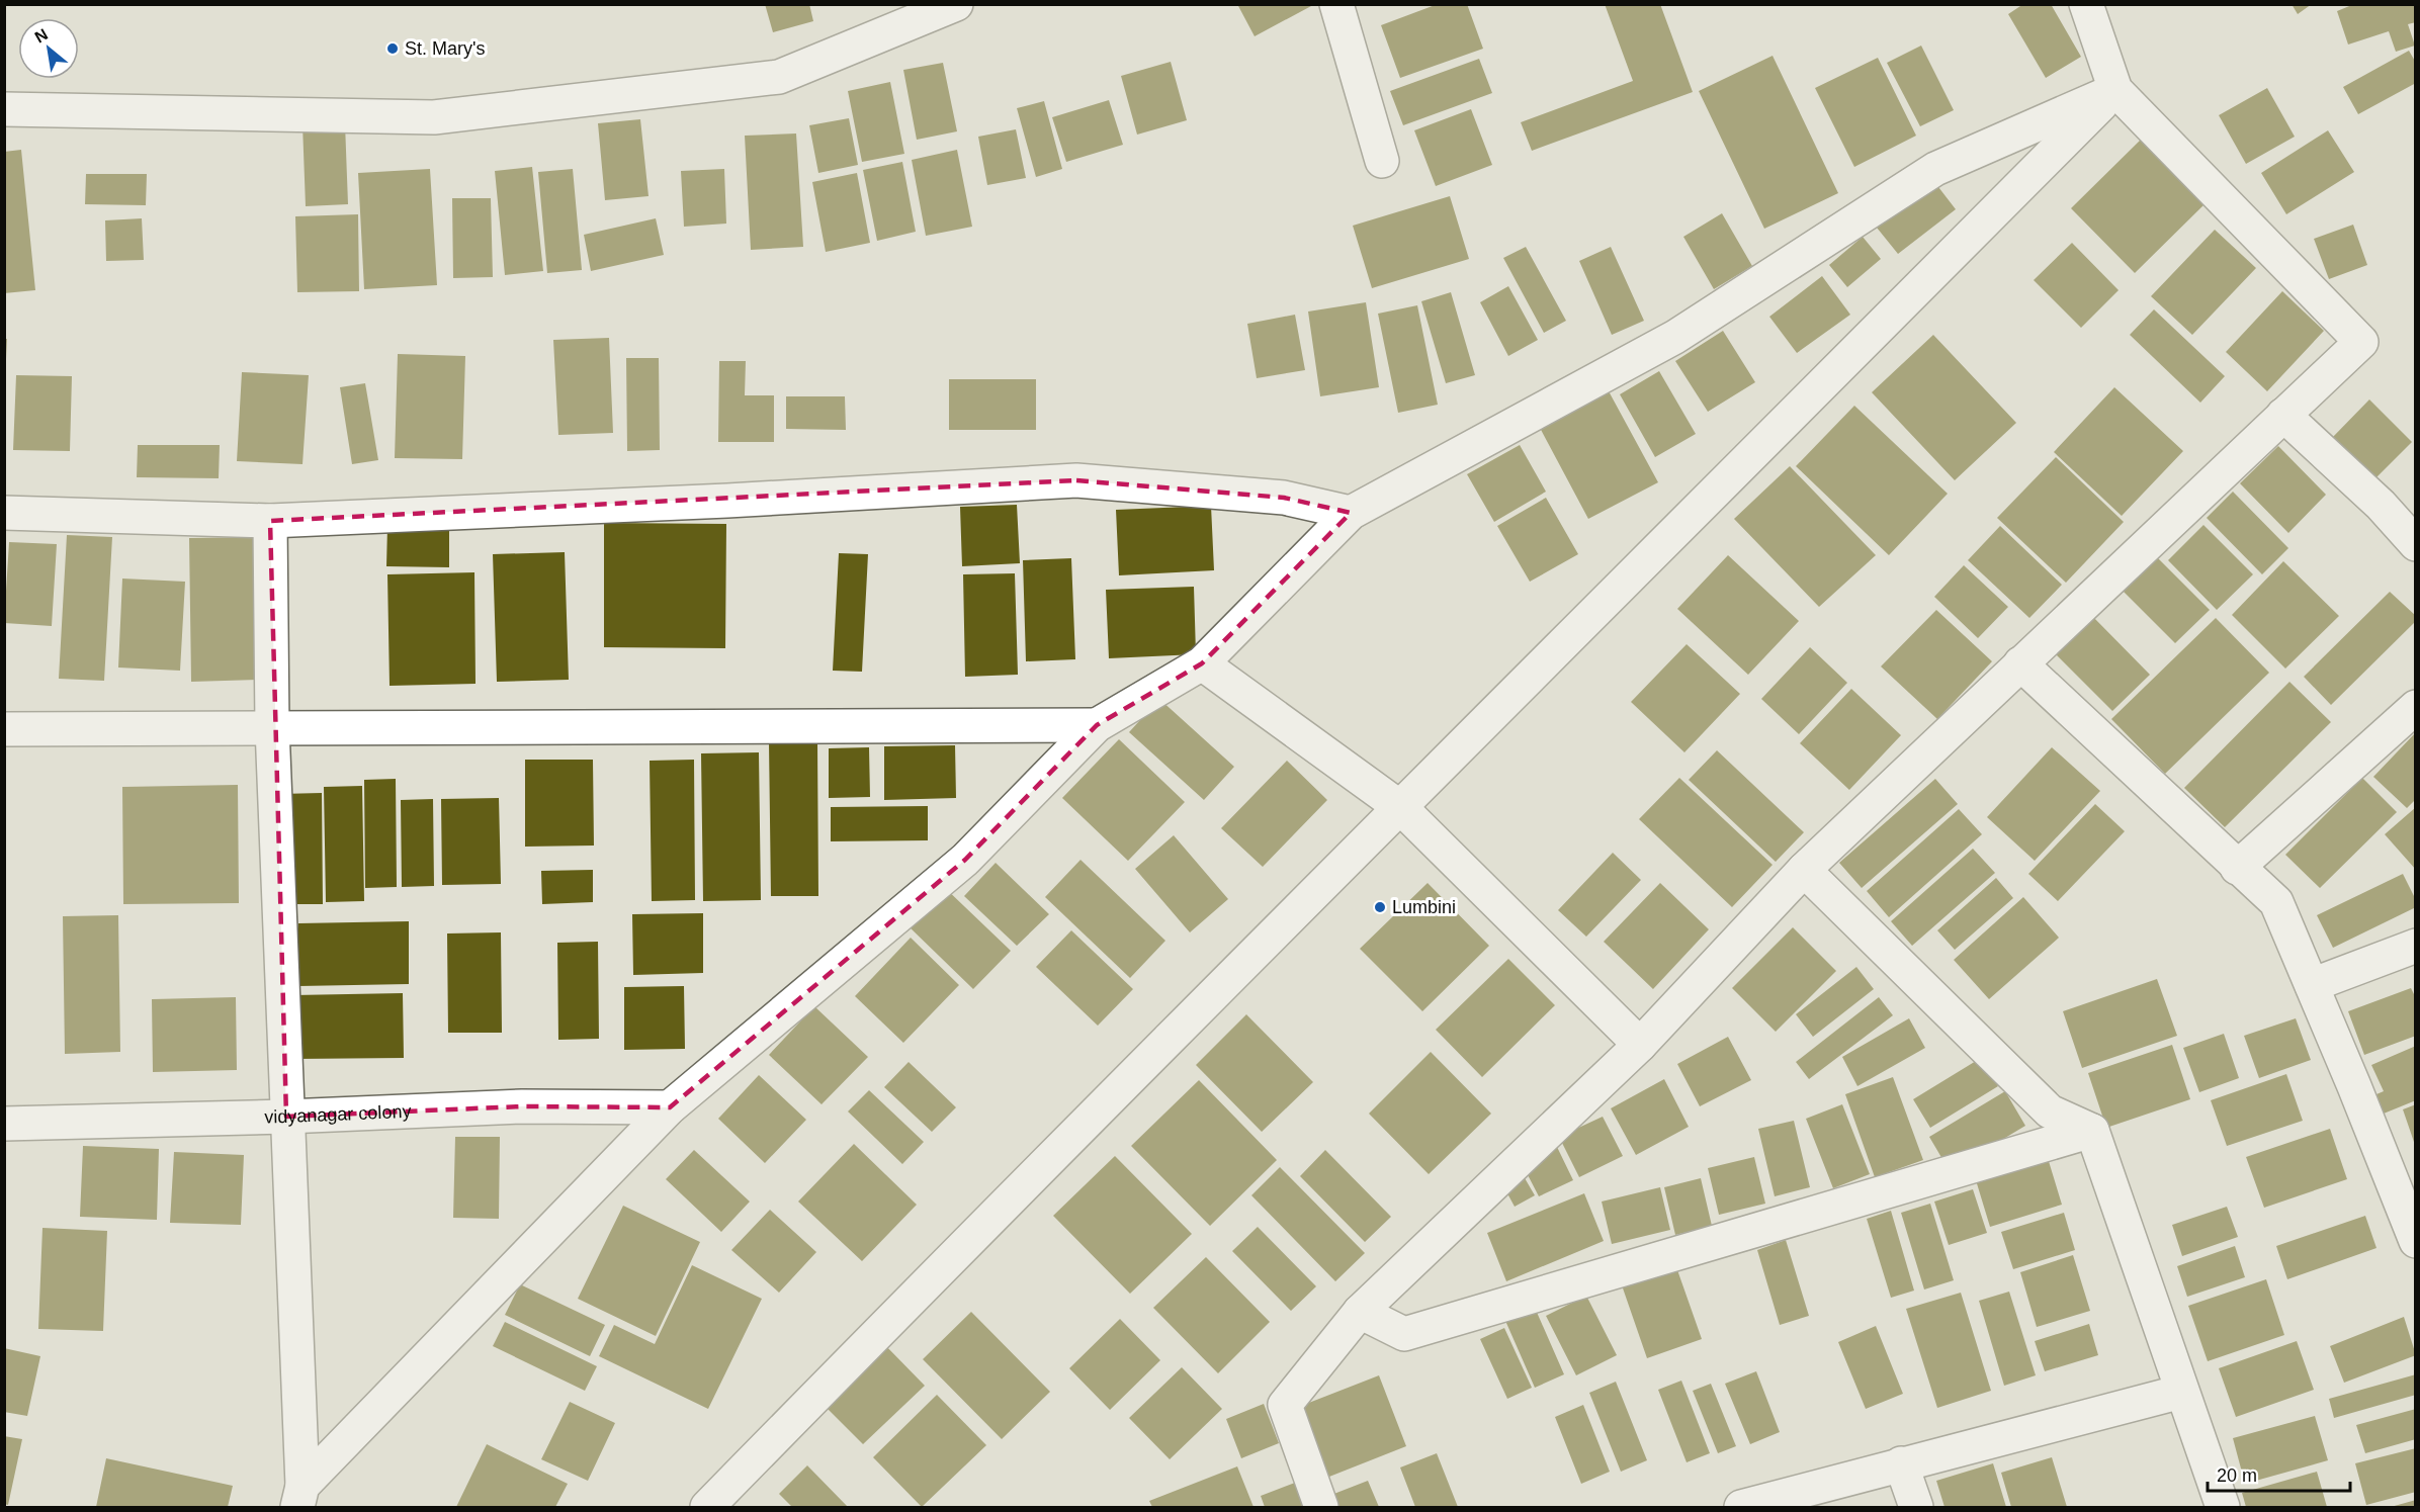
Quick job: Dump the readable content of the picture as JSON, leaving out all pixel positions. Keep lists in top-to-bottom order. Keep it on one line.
{"streets":{"street":["vidyanagar colony"]},"places":["St. Mary's","Lumbini"],"scale_bar":"20 m","north":"top left"}
